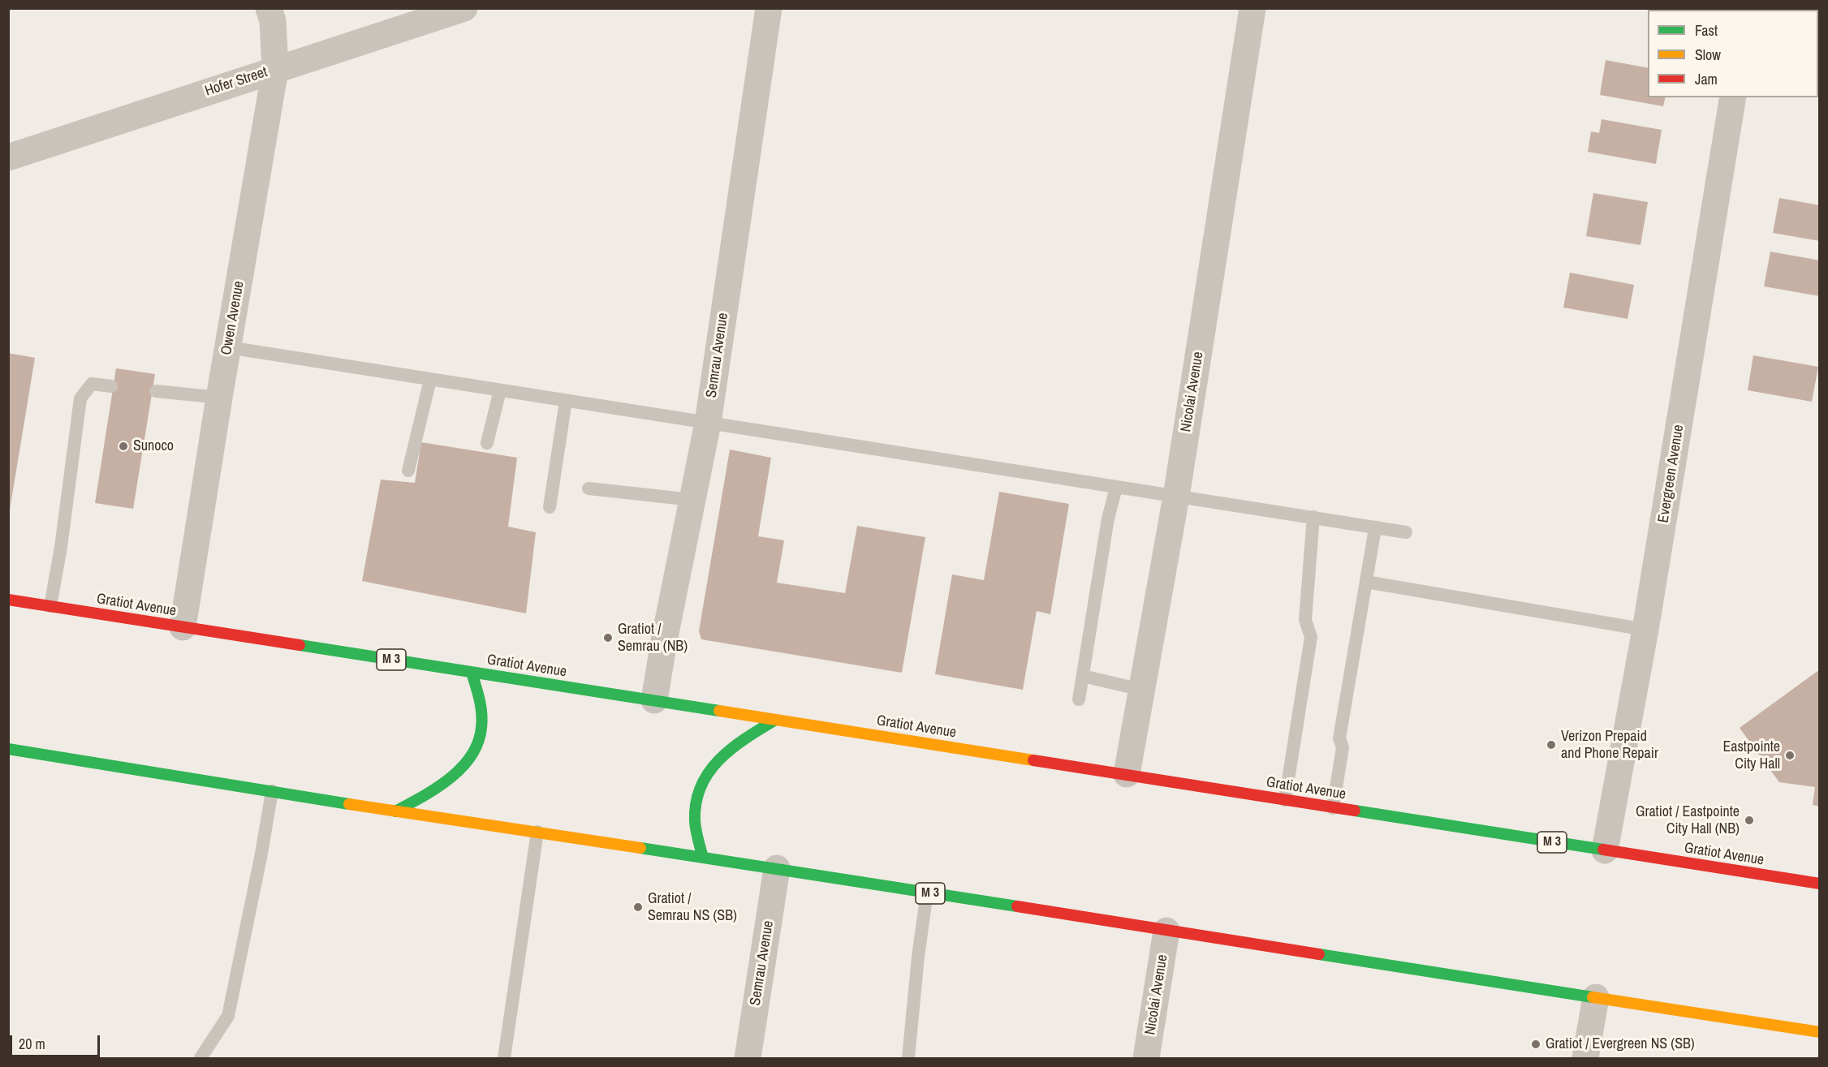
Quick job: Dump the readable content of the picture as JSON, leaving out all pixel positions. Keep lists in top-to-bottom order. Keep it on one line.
{"streets":{"main road":["Gratiot Avenue","M 3"],"street":["Hofer Street","Owen Avenue","Semrau Avenue","Nicolai Avenue","Evergreen Avenue"]},"crossings":[["Hofer Street","Owen Avenue"],["Owen Avenue","Gratiot Avenue"],["Semrau Avenue","Gratiot Avenue"],["Semrau Avenue","M 3"],["Nicolai Avenue","Gratiot Avenue"],["Nicolai Avenue","M 3"],["Evergreen Avenue","Gratiot Avenue"]],"places":["Sunoco","Gratiot / Semrau (NB)","Verizon Prepaid and Phone Repair","Eastpointe City Hall","Gratiot / Eastpointe City Hall (NB)","Gratiot / Semrau NS (SB)","Gratiot / Evergreen NS (SB)"],"legend":["Fast","Slow","Jam"],"scale_bar":"20 m"}
